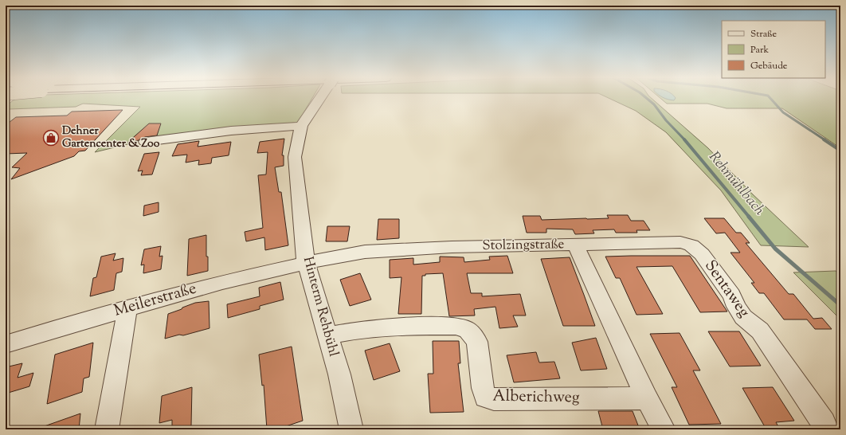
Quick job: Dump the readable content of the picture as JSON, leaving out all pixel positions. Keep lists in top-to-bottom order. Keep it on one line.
{"streets":{"street":["Stolzingstraße","Sentaweg","Meilerstraße","Hinterm Rehbühl","Alberichweg"]},"crossings":[["Stolzingstraße","Sentaweg"],["Stolzingstraße","Meilerstraße"],["Stolzingstraße","Hinterm Rehbühl"],["Stolzingstraße","Alberichweg"],["Meilerstraße","Hinterm Rehbühl"],["Hinterm Rehbühl","Alberichweg"]],"water":["Rehmühlbach"],"places":{"shop":["Dehner Gartencenter & Zoo"]},"legend":["Straße","Park","Gebäude"]}
